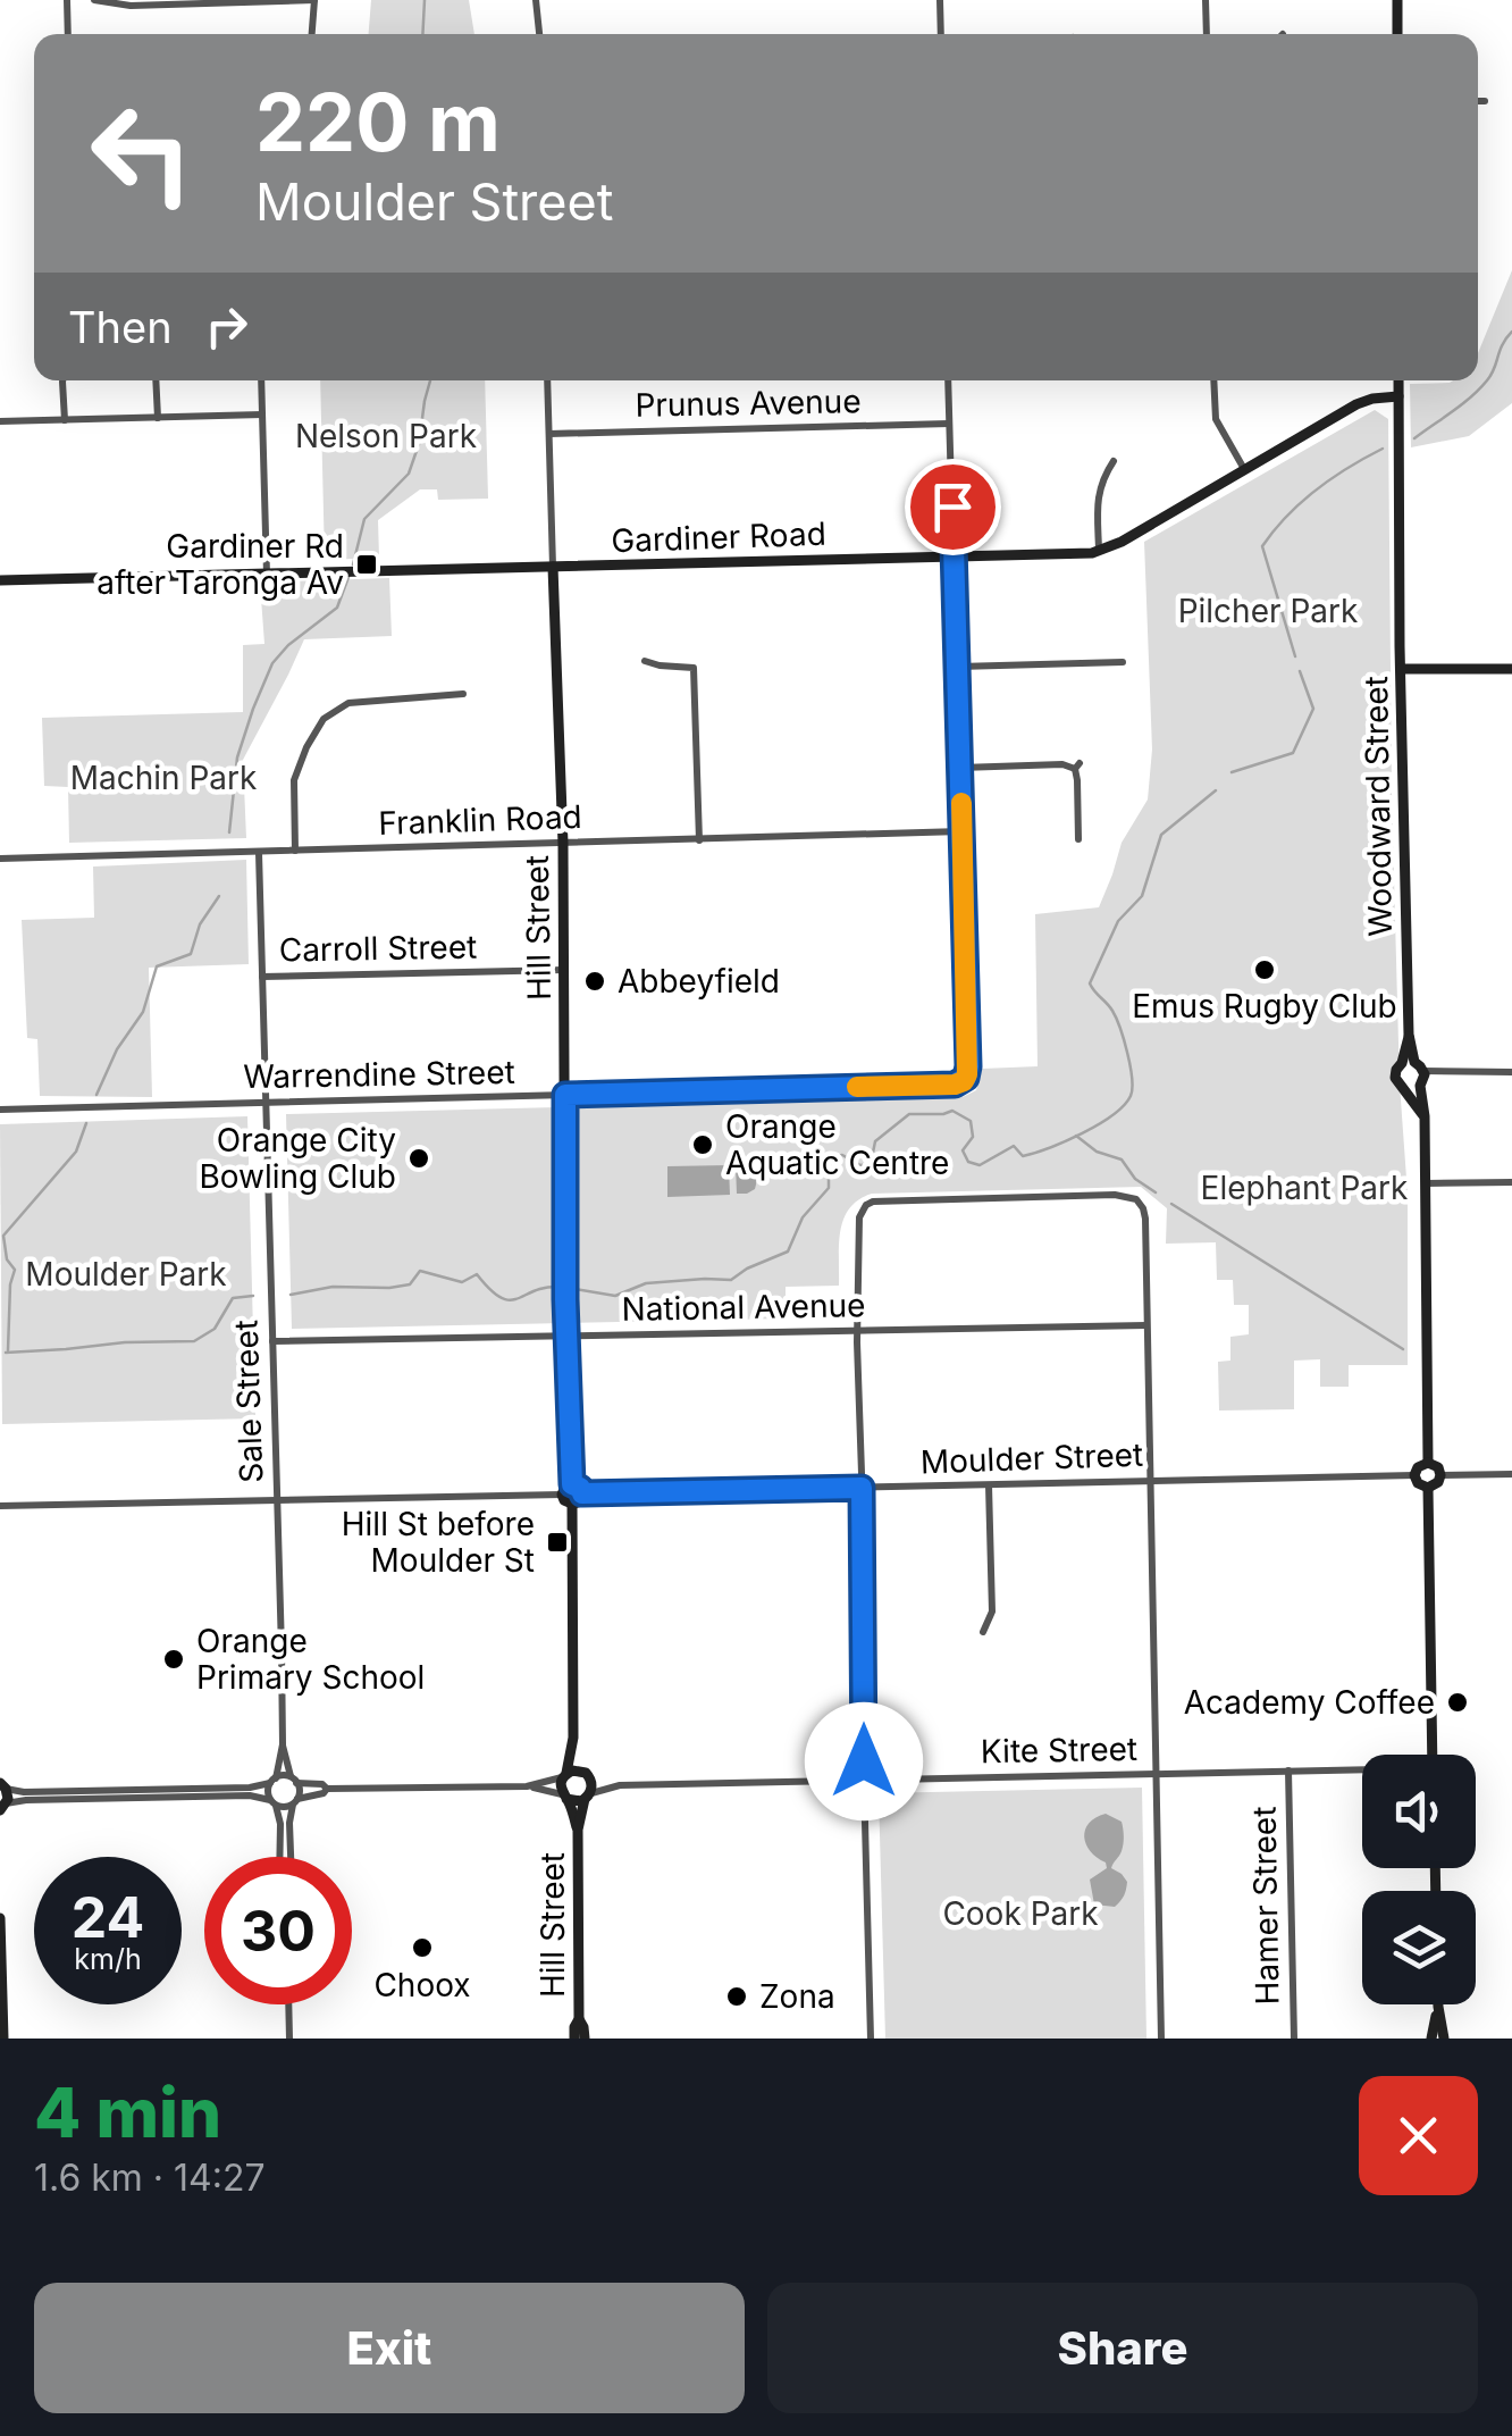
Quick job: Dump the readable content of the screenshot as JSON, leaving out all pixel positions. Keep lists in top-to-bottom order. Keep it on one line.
{"streets":{"street":["Prunus Avenue","Gardiner Road","Woodward Street","Franklin Road","Hill Street","Carroll Street","Warrendine Street","National Avenue","Sale Street","Moulder Street","Kite Street","Hamer Street"]},"crossings":[["Prunus Avenue","Hill Street"],["Gardiner Road","Woodward Street"],["Gardiner Road","Hill Street"],["Franklin Road","Hill Street"],["Franklin Road","Warrendine Street"],["Franklin Road","Sale Street"],["Hill Street","Carroll Street"],["Hill Street","Warrendine Street"],["Hill Street","National Avenue"],["Hill Street","Moulder Street"],["Hill Street","Kite Street"],["Carroll Street","Sale Street"],["Warrendine Street","Sale Street"],["National Avenue","Sale Street"],["Kite Street","Hamer Street"]],"parks":["Nelson Park","Pilcher Park","Machin Park","Elephant Park","Moulder Park","Cook Park"],"places":{"transit":["Gardiner Rd after Taronga Av","Hill St before Moulder St"],"other":["Emus Rugby Club","Abbeyfield","Orange Aquatic Centre","Orange City Bowling Club","Orange Primary School","Academy Coffee","Choox","Zona"]},"page":{"turn":["220 m","Moulder Street"],"then":"Then","speed":"24 km/h","limit":"30","heading":["4 min","1.6 km · 14:27"],"buttons":["Exit","Share"]}}
